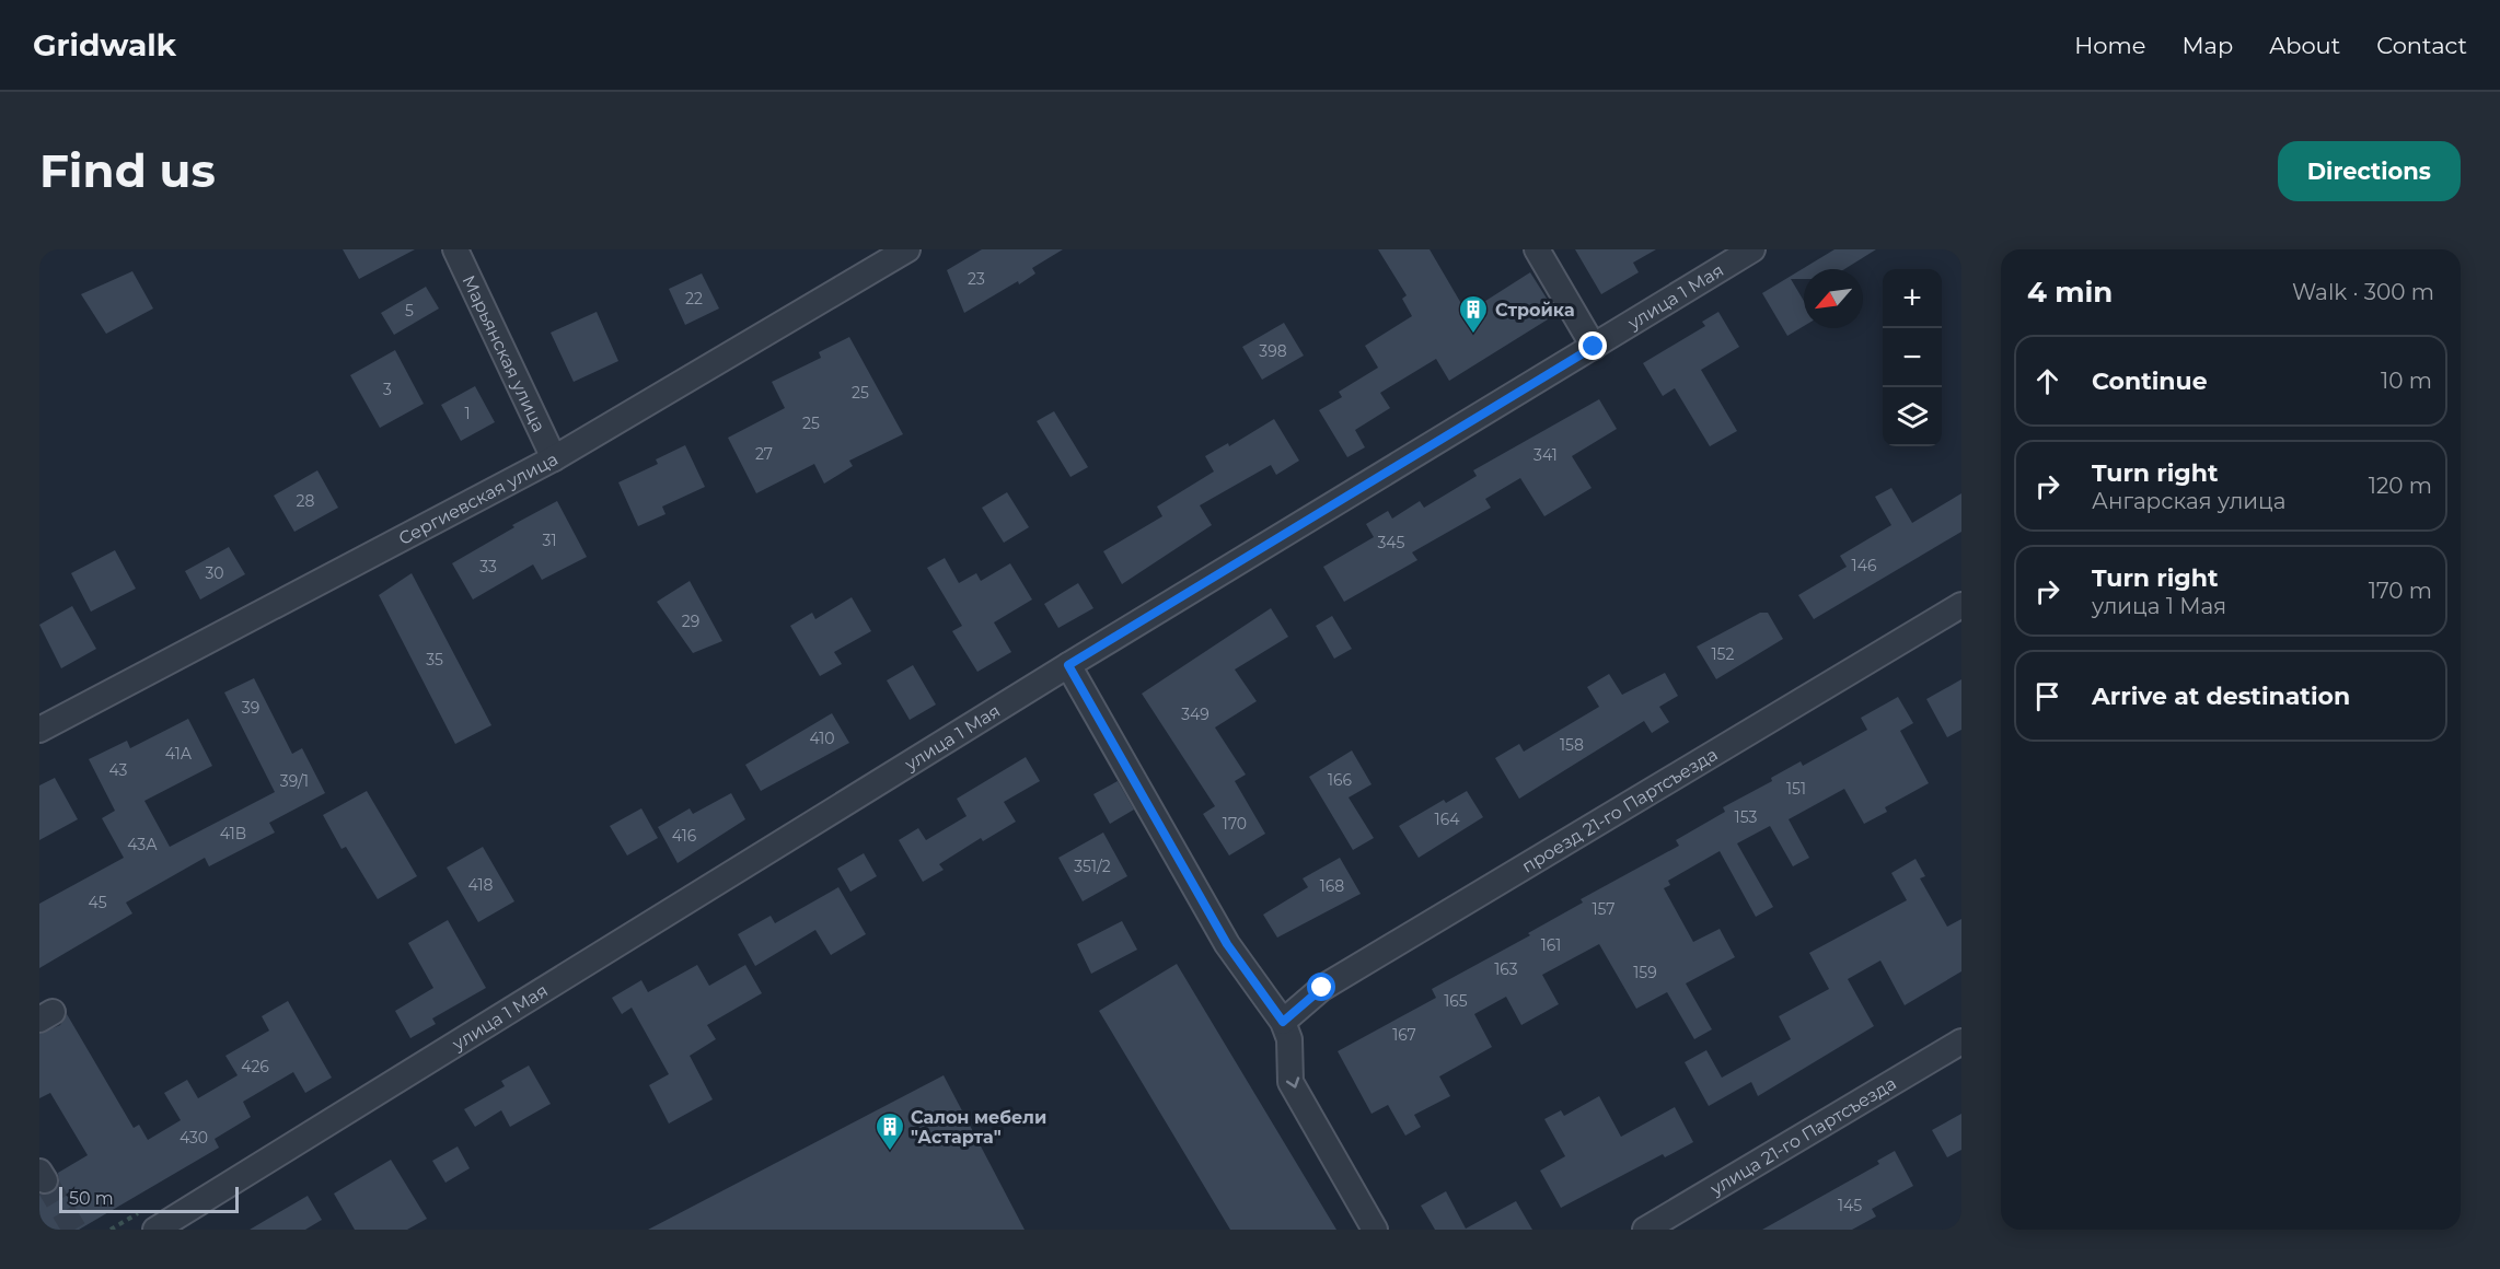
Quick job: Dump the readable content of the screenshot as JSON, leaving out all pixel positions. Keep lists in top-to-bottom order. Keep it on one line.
{"streets":{"street":["улица 1 Мая","Марьянская улица","Сергиевская улица","проезд 21-го Партсъезда","улица 21-го Партсъезда"]},"crossings":[["Марьянская улица","Сергиевская улица"]],"places":{"building":["Стройка","Салон мебели \"Астарта\""]},"house_numbers":["23","22","5","398","3","25","1","25","27","341","28","31","345","146","33","30","29","152","35","39","349","410","158","41А","43","166","39/1","151","153","164","170","41В","416","43А","351/2","418","168","45","157","161","163","159","165","167","426","430","145"],"scale_bar":"50 m","north":"bottom left","page":{"header":"Gridwalk","nav":["Home","Map","About","Contact"],"buttons":"Directions","title":"Find us","heading":["4 min","Walk · 300 m"],"map_buttons":["+","−"],"list":[["Continue","10 m"],["Turn right","Ангарская улица","120 m"],["Turn right","улица 1 Мая","170 m"],"Arrive at destination"],"scale":"50 m"}}
